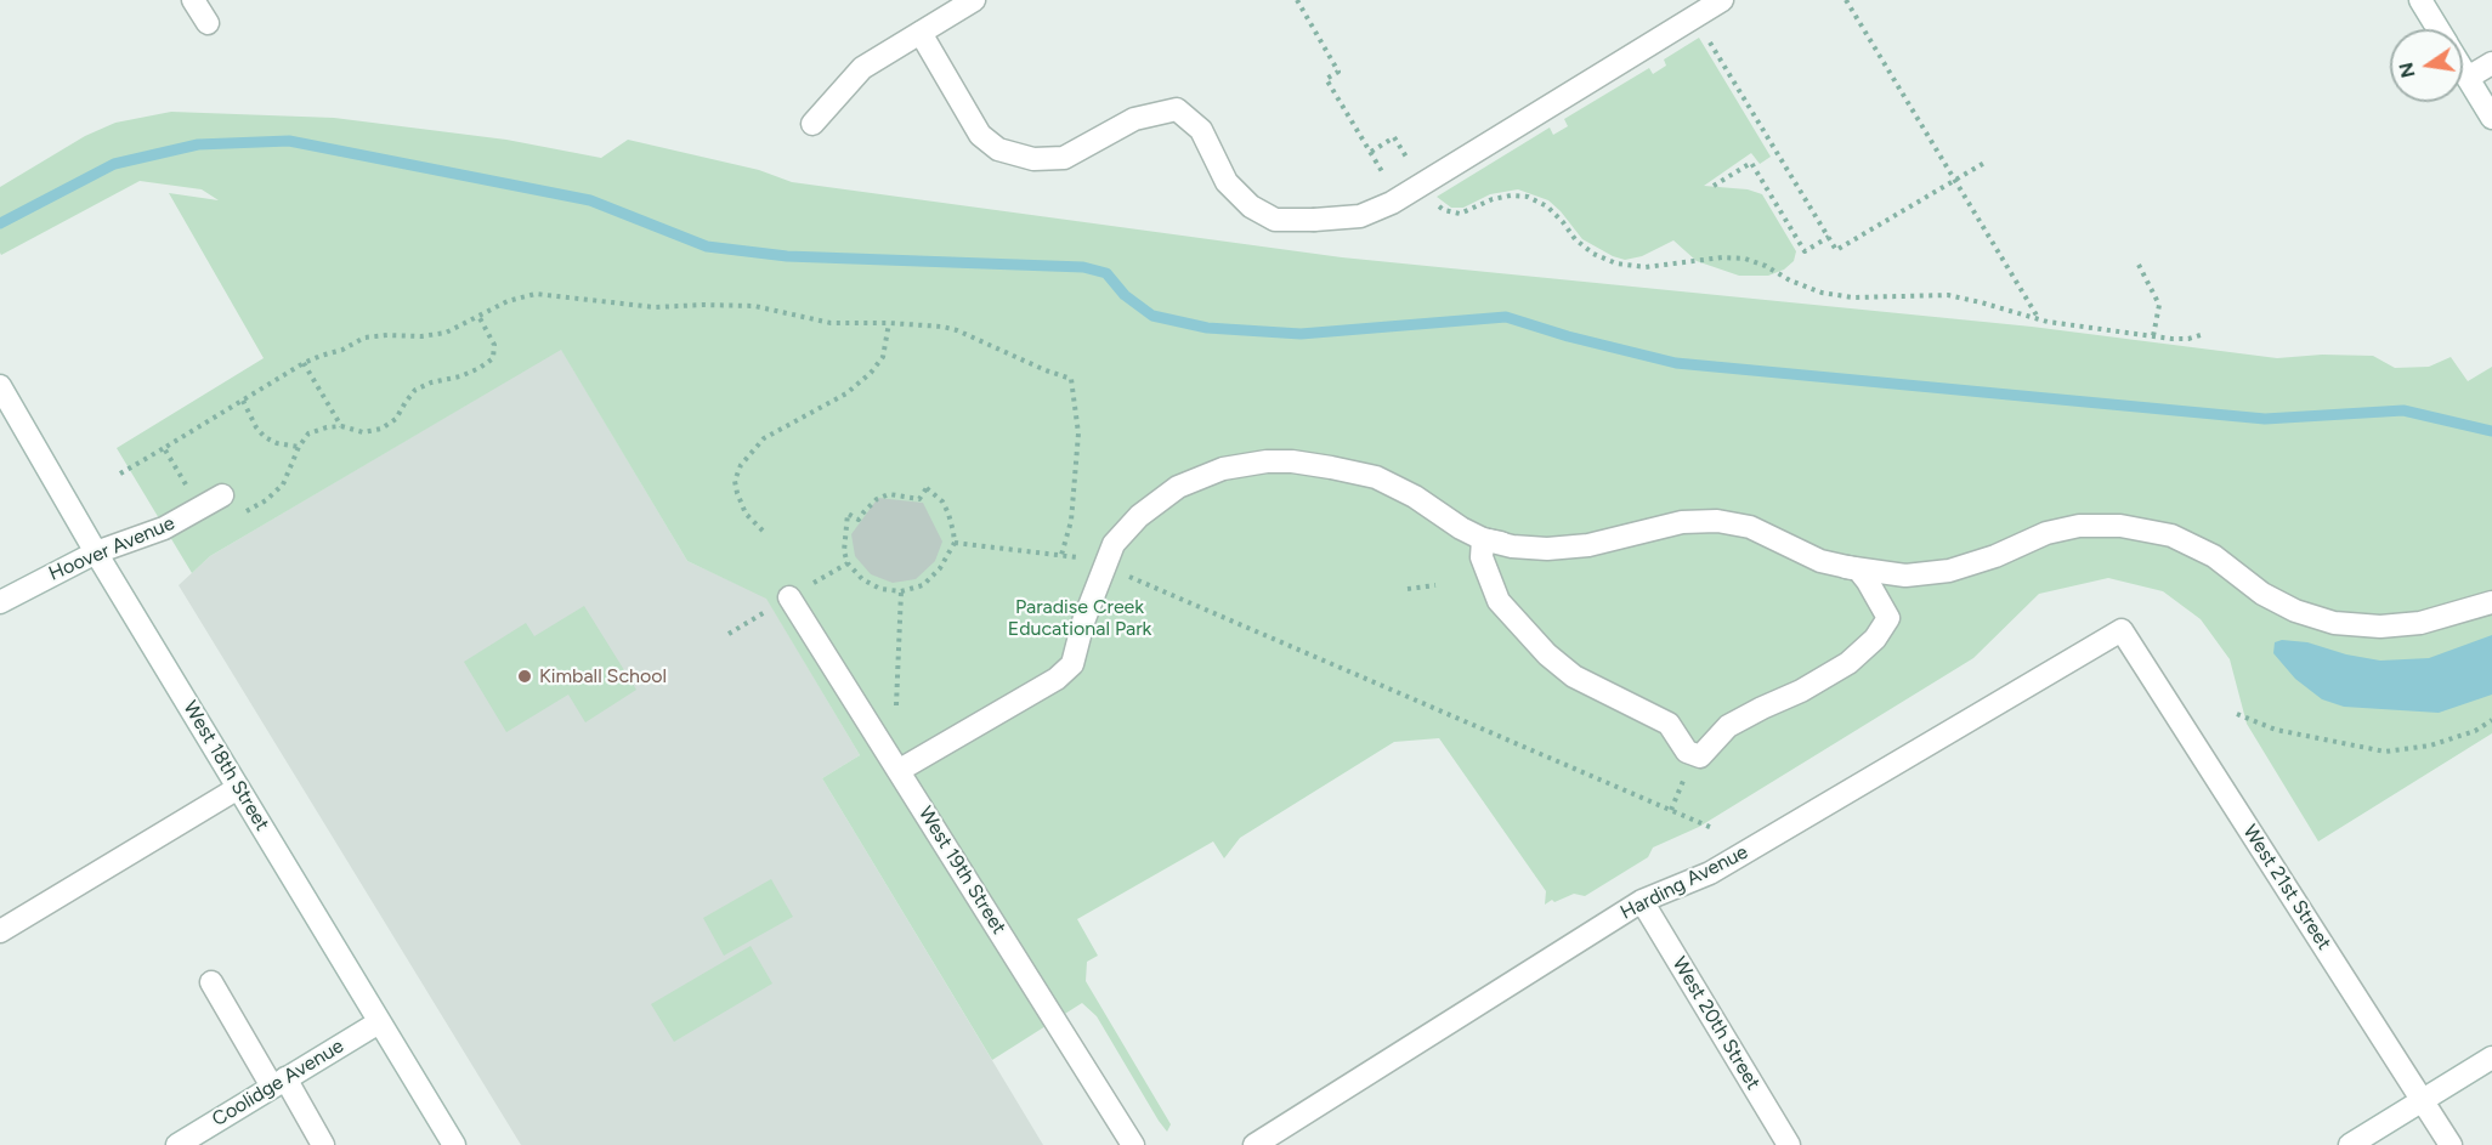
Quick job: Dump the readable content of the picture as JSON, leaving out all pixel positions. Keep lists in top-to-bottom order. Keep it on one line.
{"streets":{"street":["Hoover Avenue","West 18th Street","West 19th Street","Harding Avenue","West 21st Street","West 20th Street","Coolidge Avenue"]},"crossings":[["Hoover Avenue","West 18th Street"],["West 18th Street","Coolidge Avenue"],["Harding Avenue","West 21st Street"],["Harding Avenue","West 20th Street"]],"parks":["Paradise Creek Educational Park"],"places":["Kimball School"],"north":"left"}
